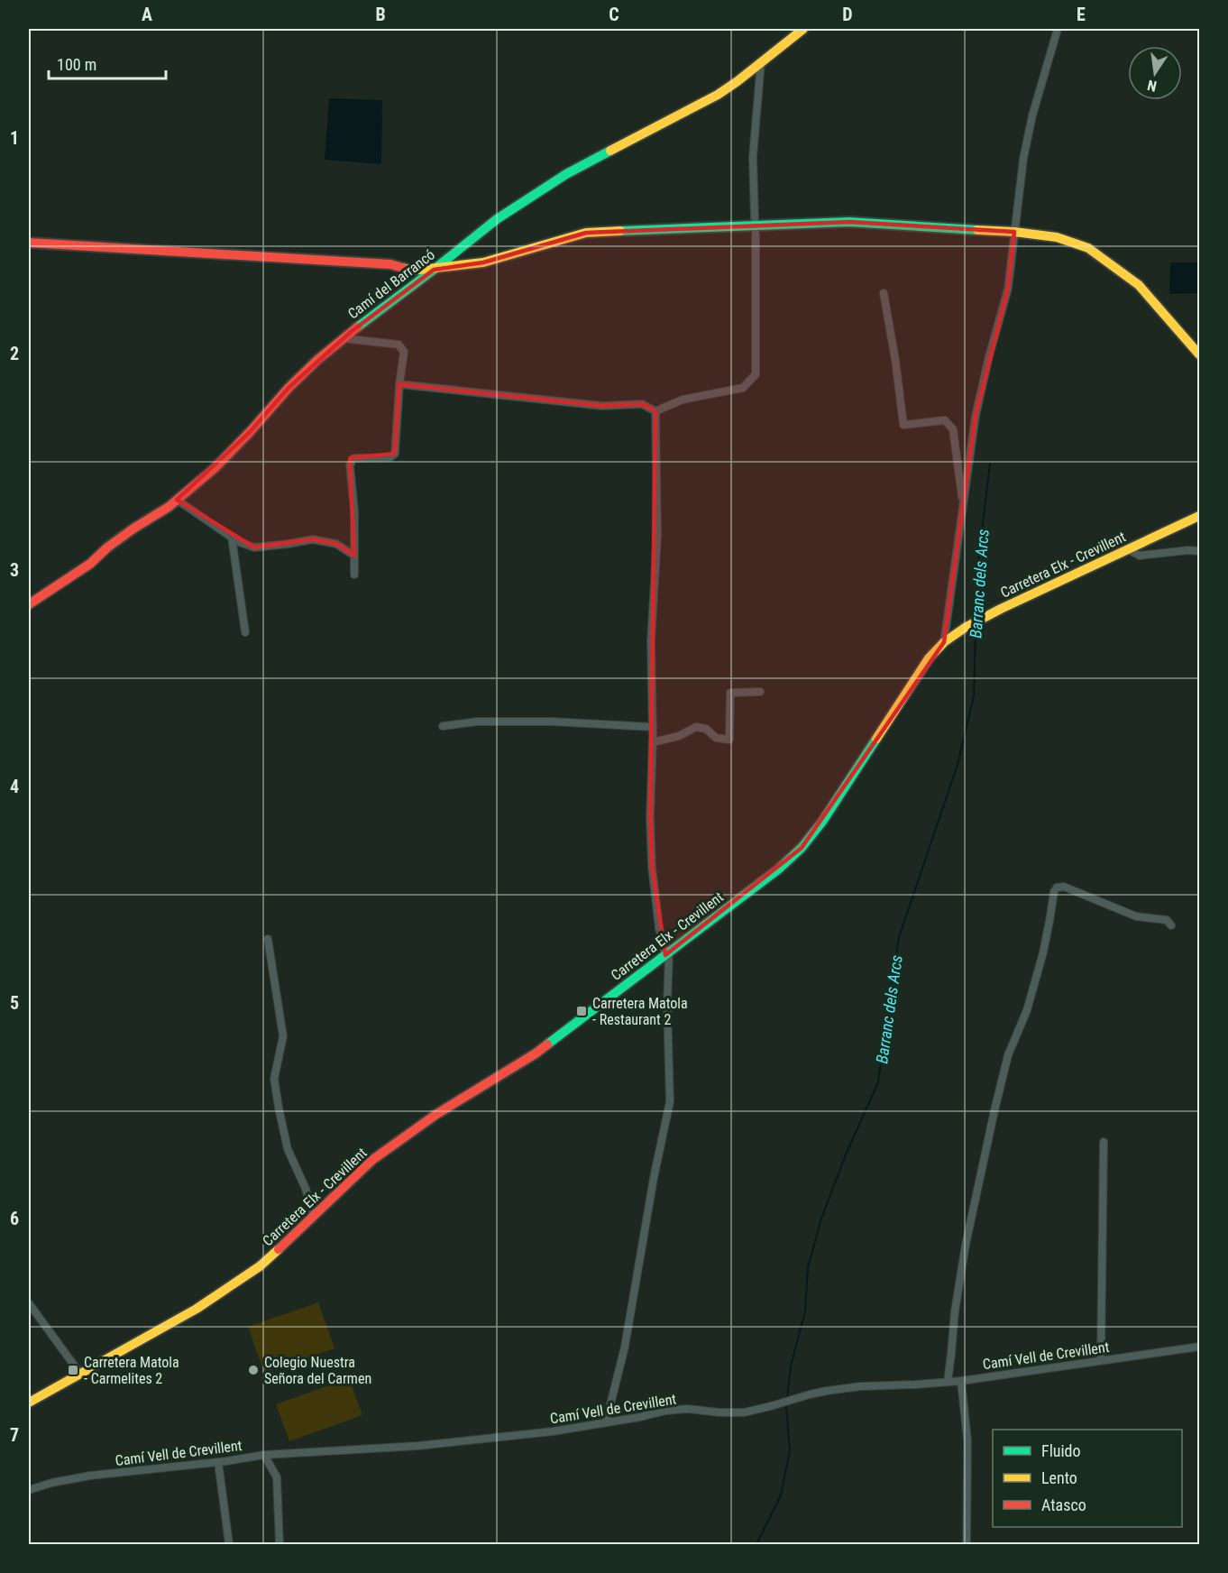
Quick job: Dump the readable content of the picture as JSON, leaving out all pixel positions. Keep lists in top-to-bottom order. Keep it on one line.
{"streets":{"street":["Camí del Barrancó","Carretera Elx - Crevillent","Camí Vell de Crevillent"]},"water":["Barranc dels Arcs"],"places":{"transit":["Carretera Matola - Restaurant 2","Carretera Matola - Carmelites 2"],"other":["Colegio Nuestra Señora del Carmen"]},"legend":["Fluido","Lento","Atasco"],"scale_bar":"100 m","north":"bottom","grid":{"columns":["A","B","C","D","E"],"rows":["1","2","3","4","5","6","7"]}}
